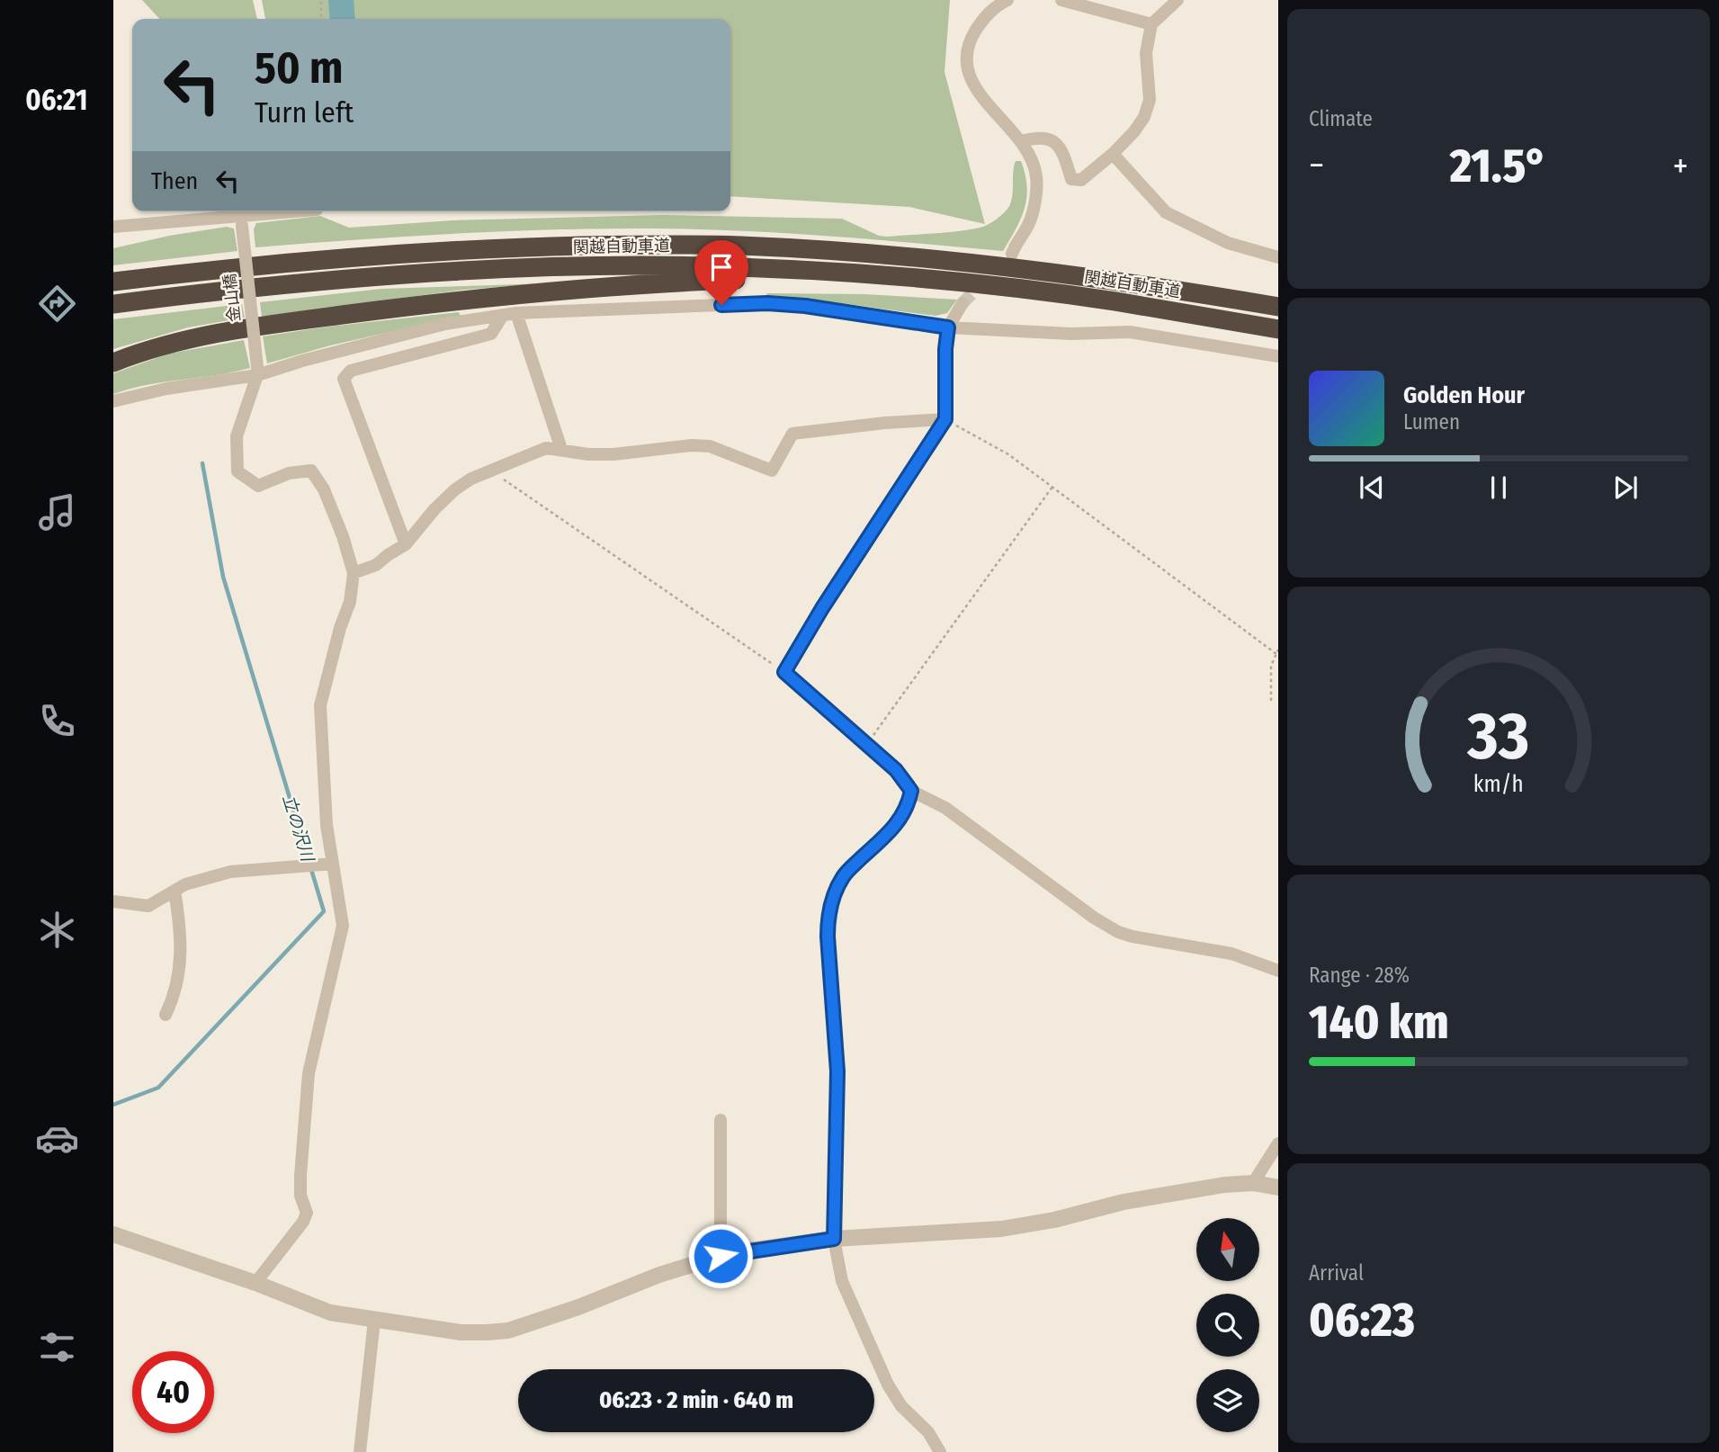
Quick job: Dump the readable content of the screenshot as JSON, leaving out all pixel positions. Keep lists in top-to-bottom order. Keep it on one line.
{"streets":{"highway":["関越自動車道"],"street":["金山橋"]},"water":["立の沢川"],"north":"top","page":{"tabs":"06:21","tile":["Climate",["Range · 28%","140 km"],["Arrival","06:23"]],"turn":["50 m","Turn left"],"heat":["−","21.5°","+"],"then":"Then","song":["Golden Hour","Lumen"],"limit":"40","trip":"06:23 · 2 min · 640 m","gauge":["33","km/h"]}}
